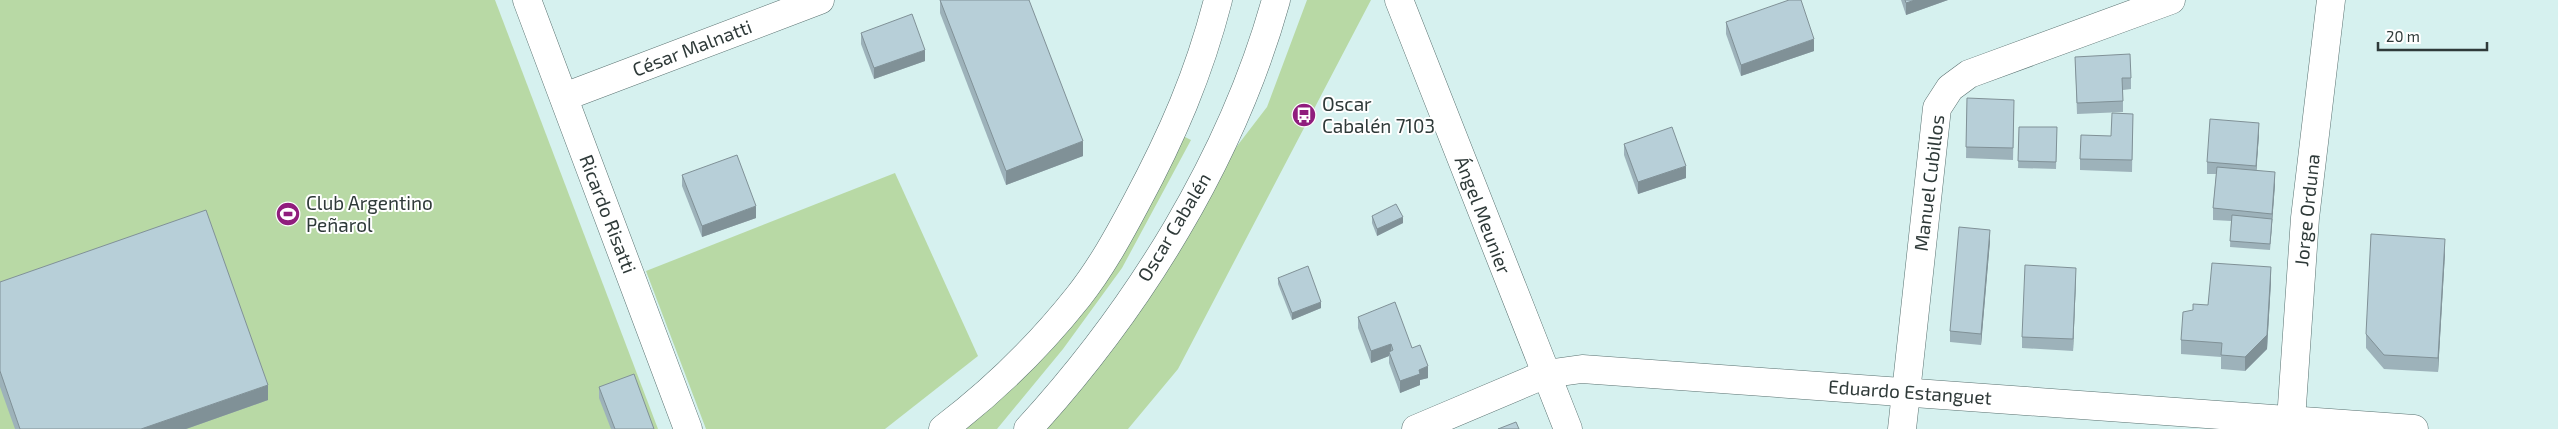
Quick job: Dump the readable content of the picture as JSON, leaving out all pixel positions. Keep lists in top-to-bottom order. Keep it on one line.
{"streets":{"street":["César Malnatti","Manuel Cubillos","Jorge Orduna","Ricardo Risatti","Ángel Meunier","Oscar Cabalén","Eduardo Estanguet"]},"crossings":[["César Malnatti","Ricardo Risatti"],["Manuel Cubillos","Eduardo Estanguet"],["Jorge Orduna","Eduardo Estanguet"],["Ángel Meunier","Eduardo Estanguet"]],"places":{"bus stop":["Oscar Cabalén 7103"],"sports":["Club Argentino Peñarol"]},"scale_bar":"20 m"}
